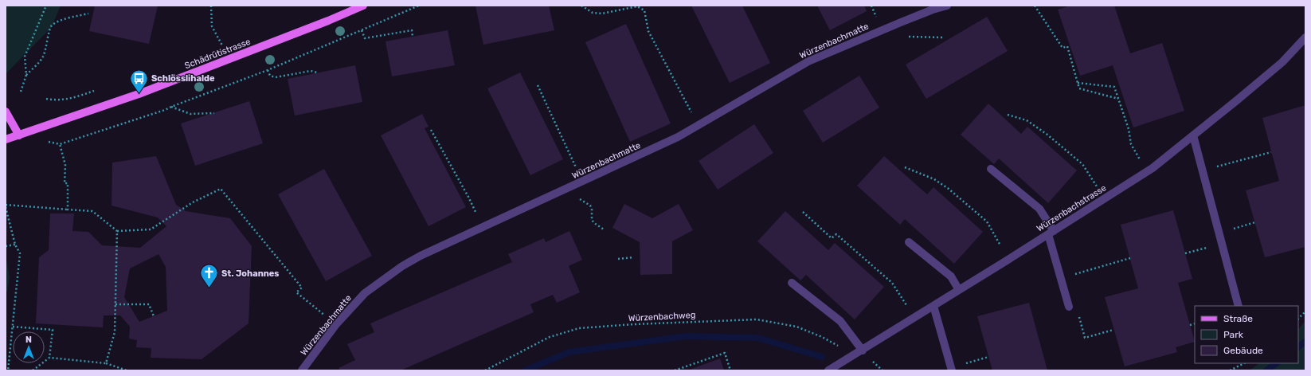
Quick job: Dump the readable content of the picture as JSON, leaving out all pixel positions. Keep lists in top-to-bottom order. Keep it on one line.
{"streets":{"main road":["Schädrütistrasse"],"street":["Würzenbachmatte","Würzenbachstrasse"],"path":["Würzenbachweg"]},"places":{"bus stop":["Schlösslihalde"],"church":["St. Johannes"]},"legend":["Straße","Park","Gebäude"],"north":"top"}
